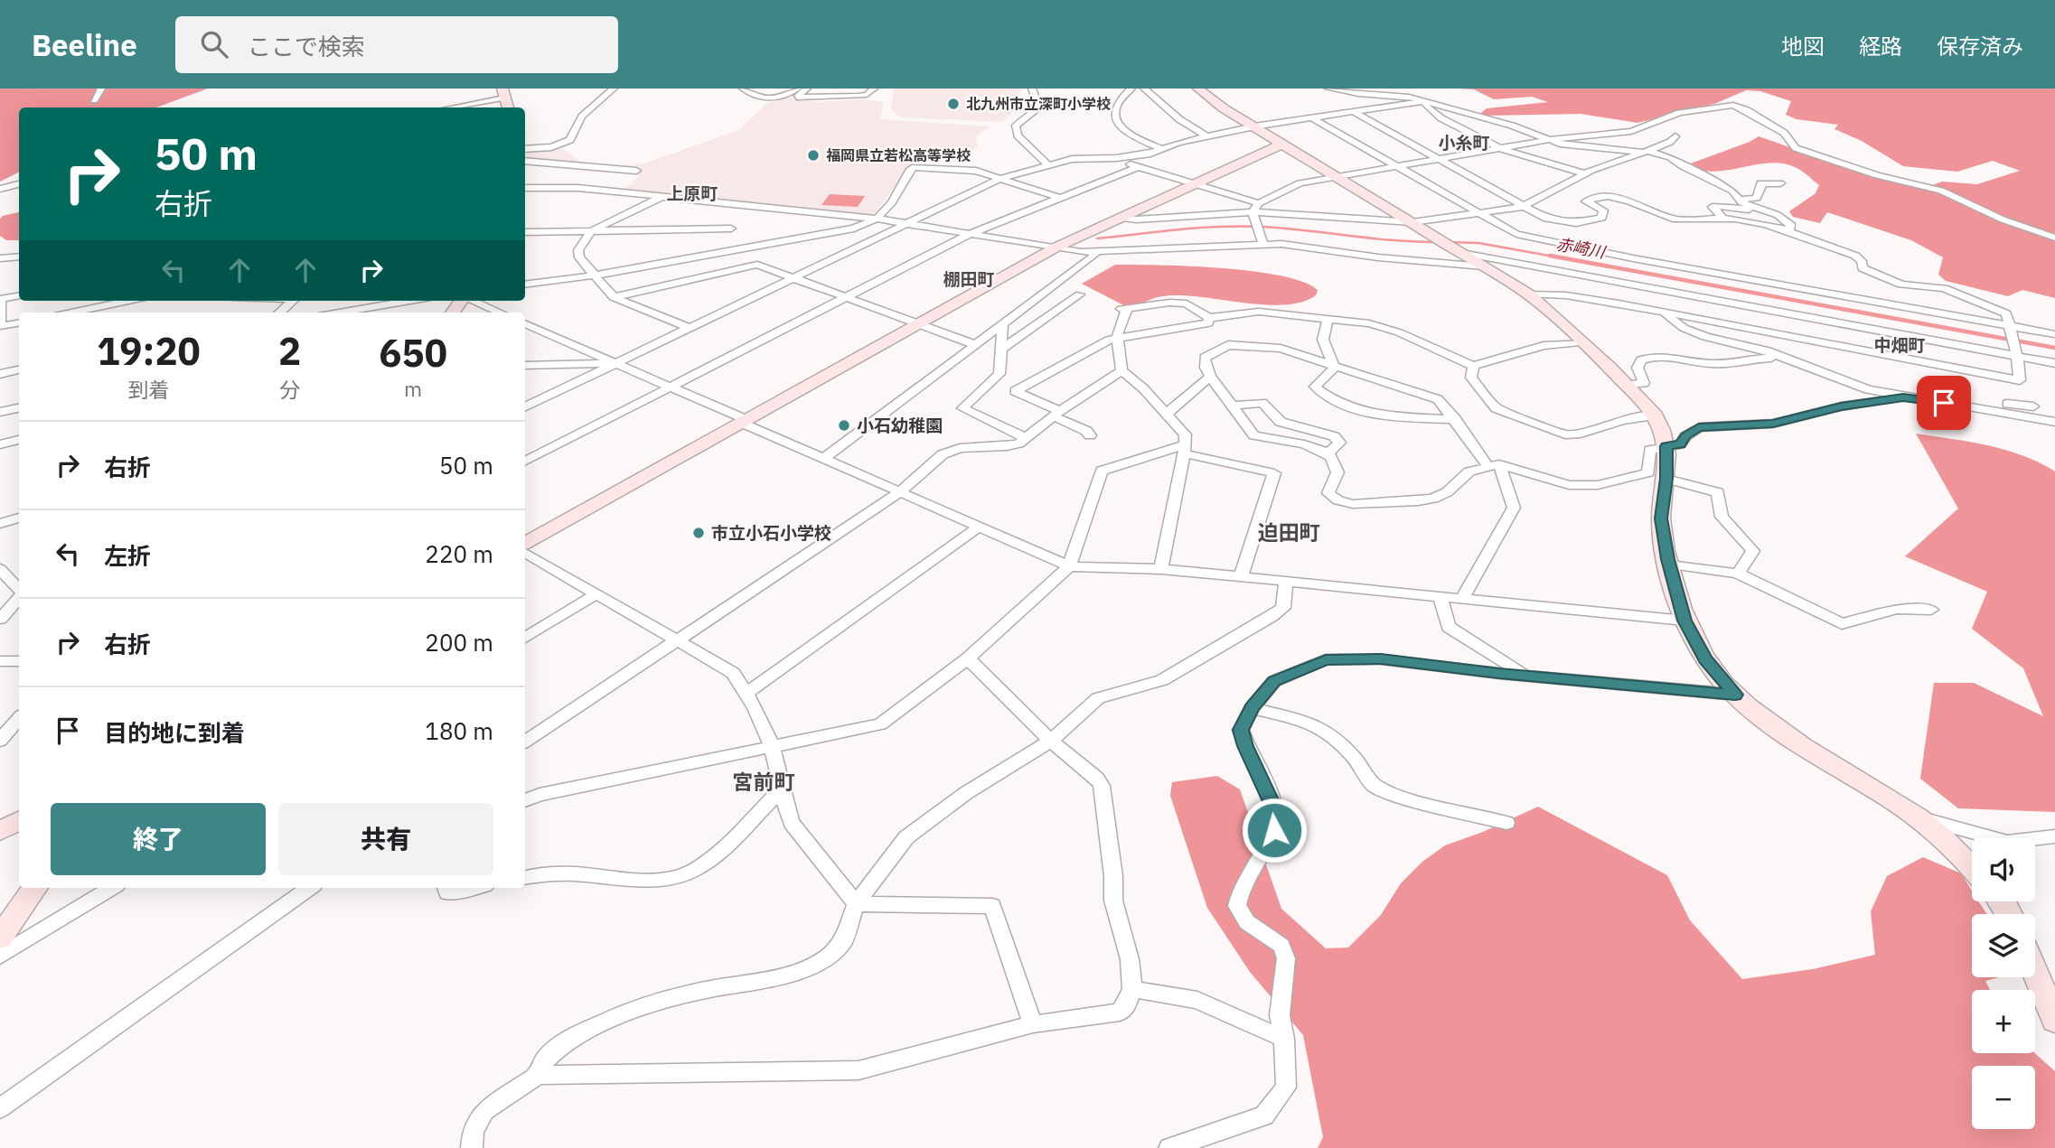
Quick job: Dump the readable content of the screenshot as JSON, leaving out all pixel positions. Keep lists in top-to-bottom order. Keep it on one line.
{"districts":["小糸町","上原町","棚田町","中畑町","迫田町","宮前町"],"water":["赤崎川"],"places":["北九州市立深町小学校","福岡県立若松高等学校","小石幼稚園","市立小石小学校"],"page":{"header":"Beeline","search":"ここで検索","nav":["地図","経路","保存済み"],"turn":["50 m","右折"],"eta":["19:20","到着","2","分","650","m"],"list":[{"name":"右折","value":"50 m"},{"name":"左折","value":"220 m"},{"name":"右折","value":"200 m"},{"name":"目的地に到着","value":"180 m"}],"buttons":["終了","共有"],"map_buttons":["+","−"]}}
